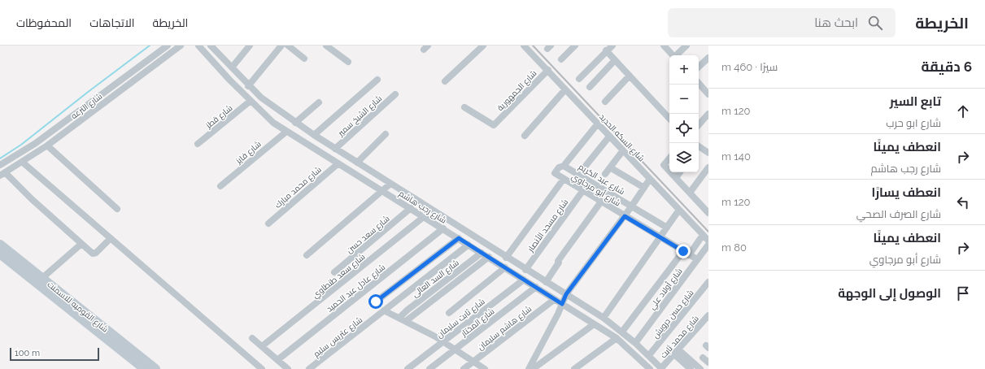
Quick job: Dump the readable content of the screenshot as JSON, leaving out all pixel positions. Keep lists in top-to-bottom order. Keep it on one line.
{"streets":{"main road":["شارع القوميه للاسمنت"],"street":["شارع الجمهورية","شارع الترعه","شارع الشيخ سمير","شارع قطز","شارع السكه الحديد","شارع فايز","شارع عبد الكريم","شارع محمد مبارك","شارع أبو مرجاوي","شارع رجب هاشم","شارع مسجد الأنصار","شارع سعد حسن","شارع سعد طنطاوي","شارع السد العالى","شارع عادل عبد الحميد","شارع أولاد علي","شارع حسن درويش","شارع ثابت سليمان","شارع المختار","شارع هاشم سليمان","شارع عتريس سليم","شارع محمد ثابت"]},"crossings":[["شارع الجمهورية","شارع السكه الحديد"],["شارع الشيخ سمير","شارع رجب هاشم"],["شارع قطز","شارع رجب هاشم"],["شارع فايز","شارع رجب هاشم"],["شارع عبد الكريم","شارع أبو مرجاوي"],["شارع محمد مبارك","شارع رجب هاشم"],["شارع أبو مرجاوي","شارع مسجد الأنصار"],["شارع أبو مرجاوي","شارع أولاد علي"],["شارع رجب هاشم","شارع مسجد الأنصار"],["شارع رجب هاشم","شارع سعد حسن"],["شارع رجب هاشم","شارع سعد طنطاوي"],["شارع رجب هاشم","شارع السد العالى"],["شارع رجب هاشم","شارع عادل عبد الحميد"],["شارع رجب هاشم","شارع أولاد علي"],["شارع رجب هاشم","شارع حسن درويش"],["شارع رجب هاشم","شارع ثابت سليمان"],["شارع رجب هاشم","شارع المختار"],["شارع رجب هاشم","شارع هاشم سليمان"],["شارع رجب هاشم","شارع عتريس سليم"],["شارع رجب هاشم","شارع محمد ثابت"]],"scale_bar":"100 m","page":{"header":"الخريطة","search":"ابحث هنا","nav":["الخريطة","الاتجاهات","المحفوظات"],"heading":["6 دقيقة","سيرًا · 460 m"],"map_buttons":["+","−"],"list":[["تابع السير","شارع ابو حرب","120 m"],["انعطف يمينًا","شارع رجب هاشم","140 m"],["انعطف يسارًا","شارع الصرف الصحي","120 m"],["انعطف يمينًا","شارع أبو مرجاوي","80 m"],"الوصول إلى الوجهة"],"scale":"100 m"}}
